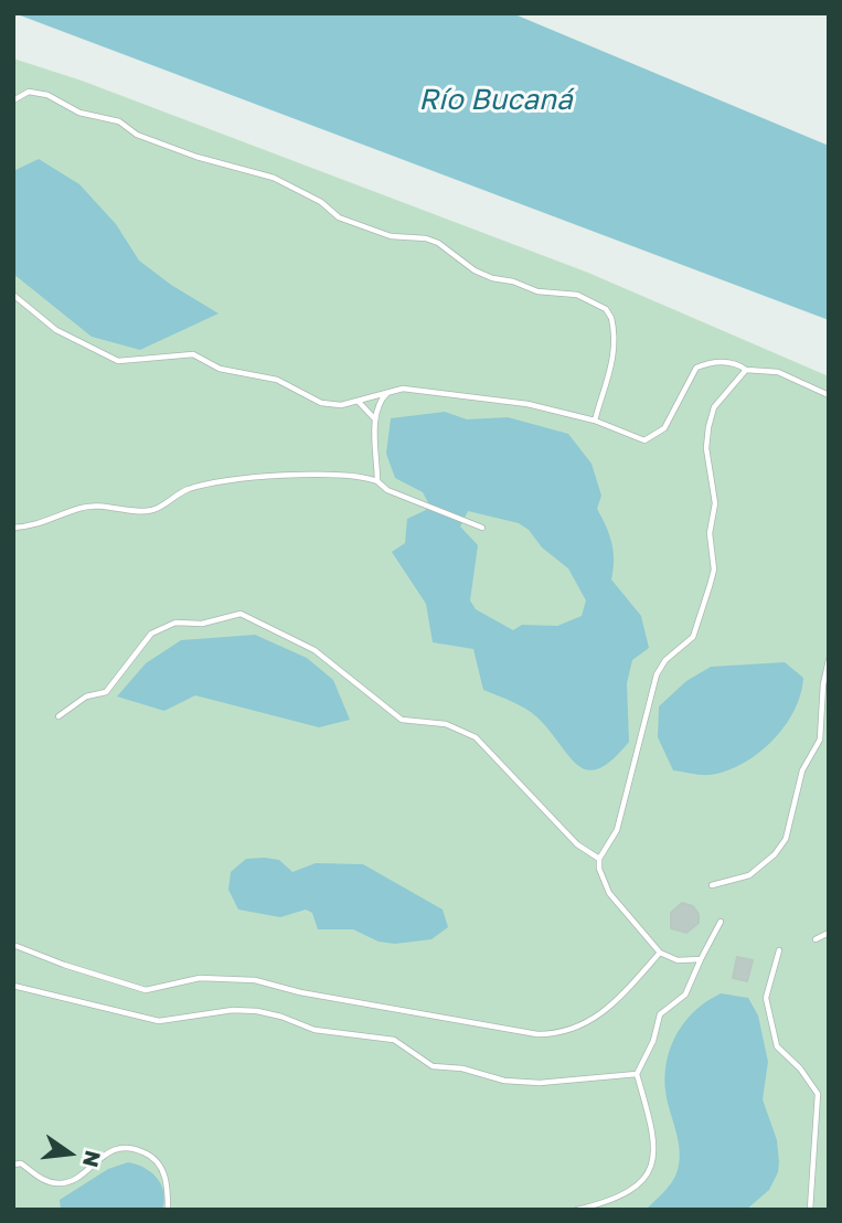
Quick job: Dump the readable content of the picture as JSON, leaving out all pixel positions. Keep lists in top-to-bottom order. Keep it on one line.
{"water":["Río Bucaná"],"north":"right"}
